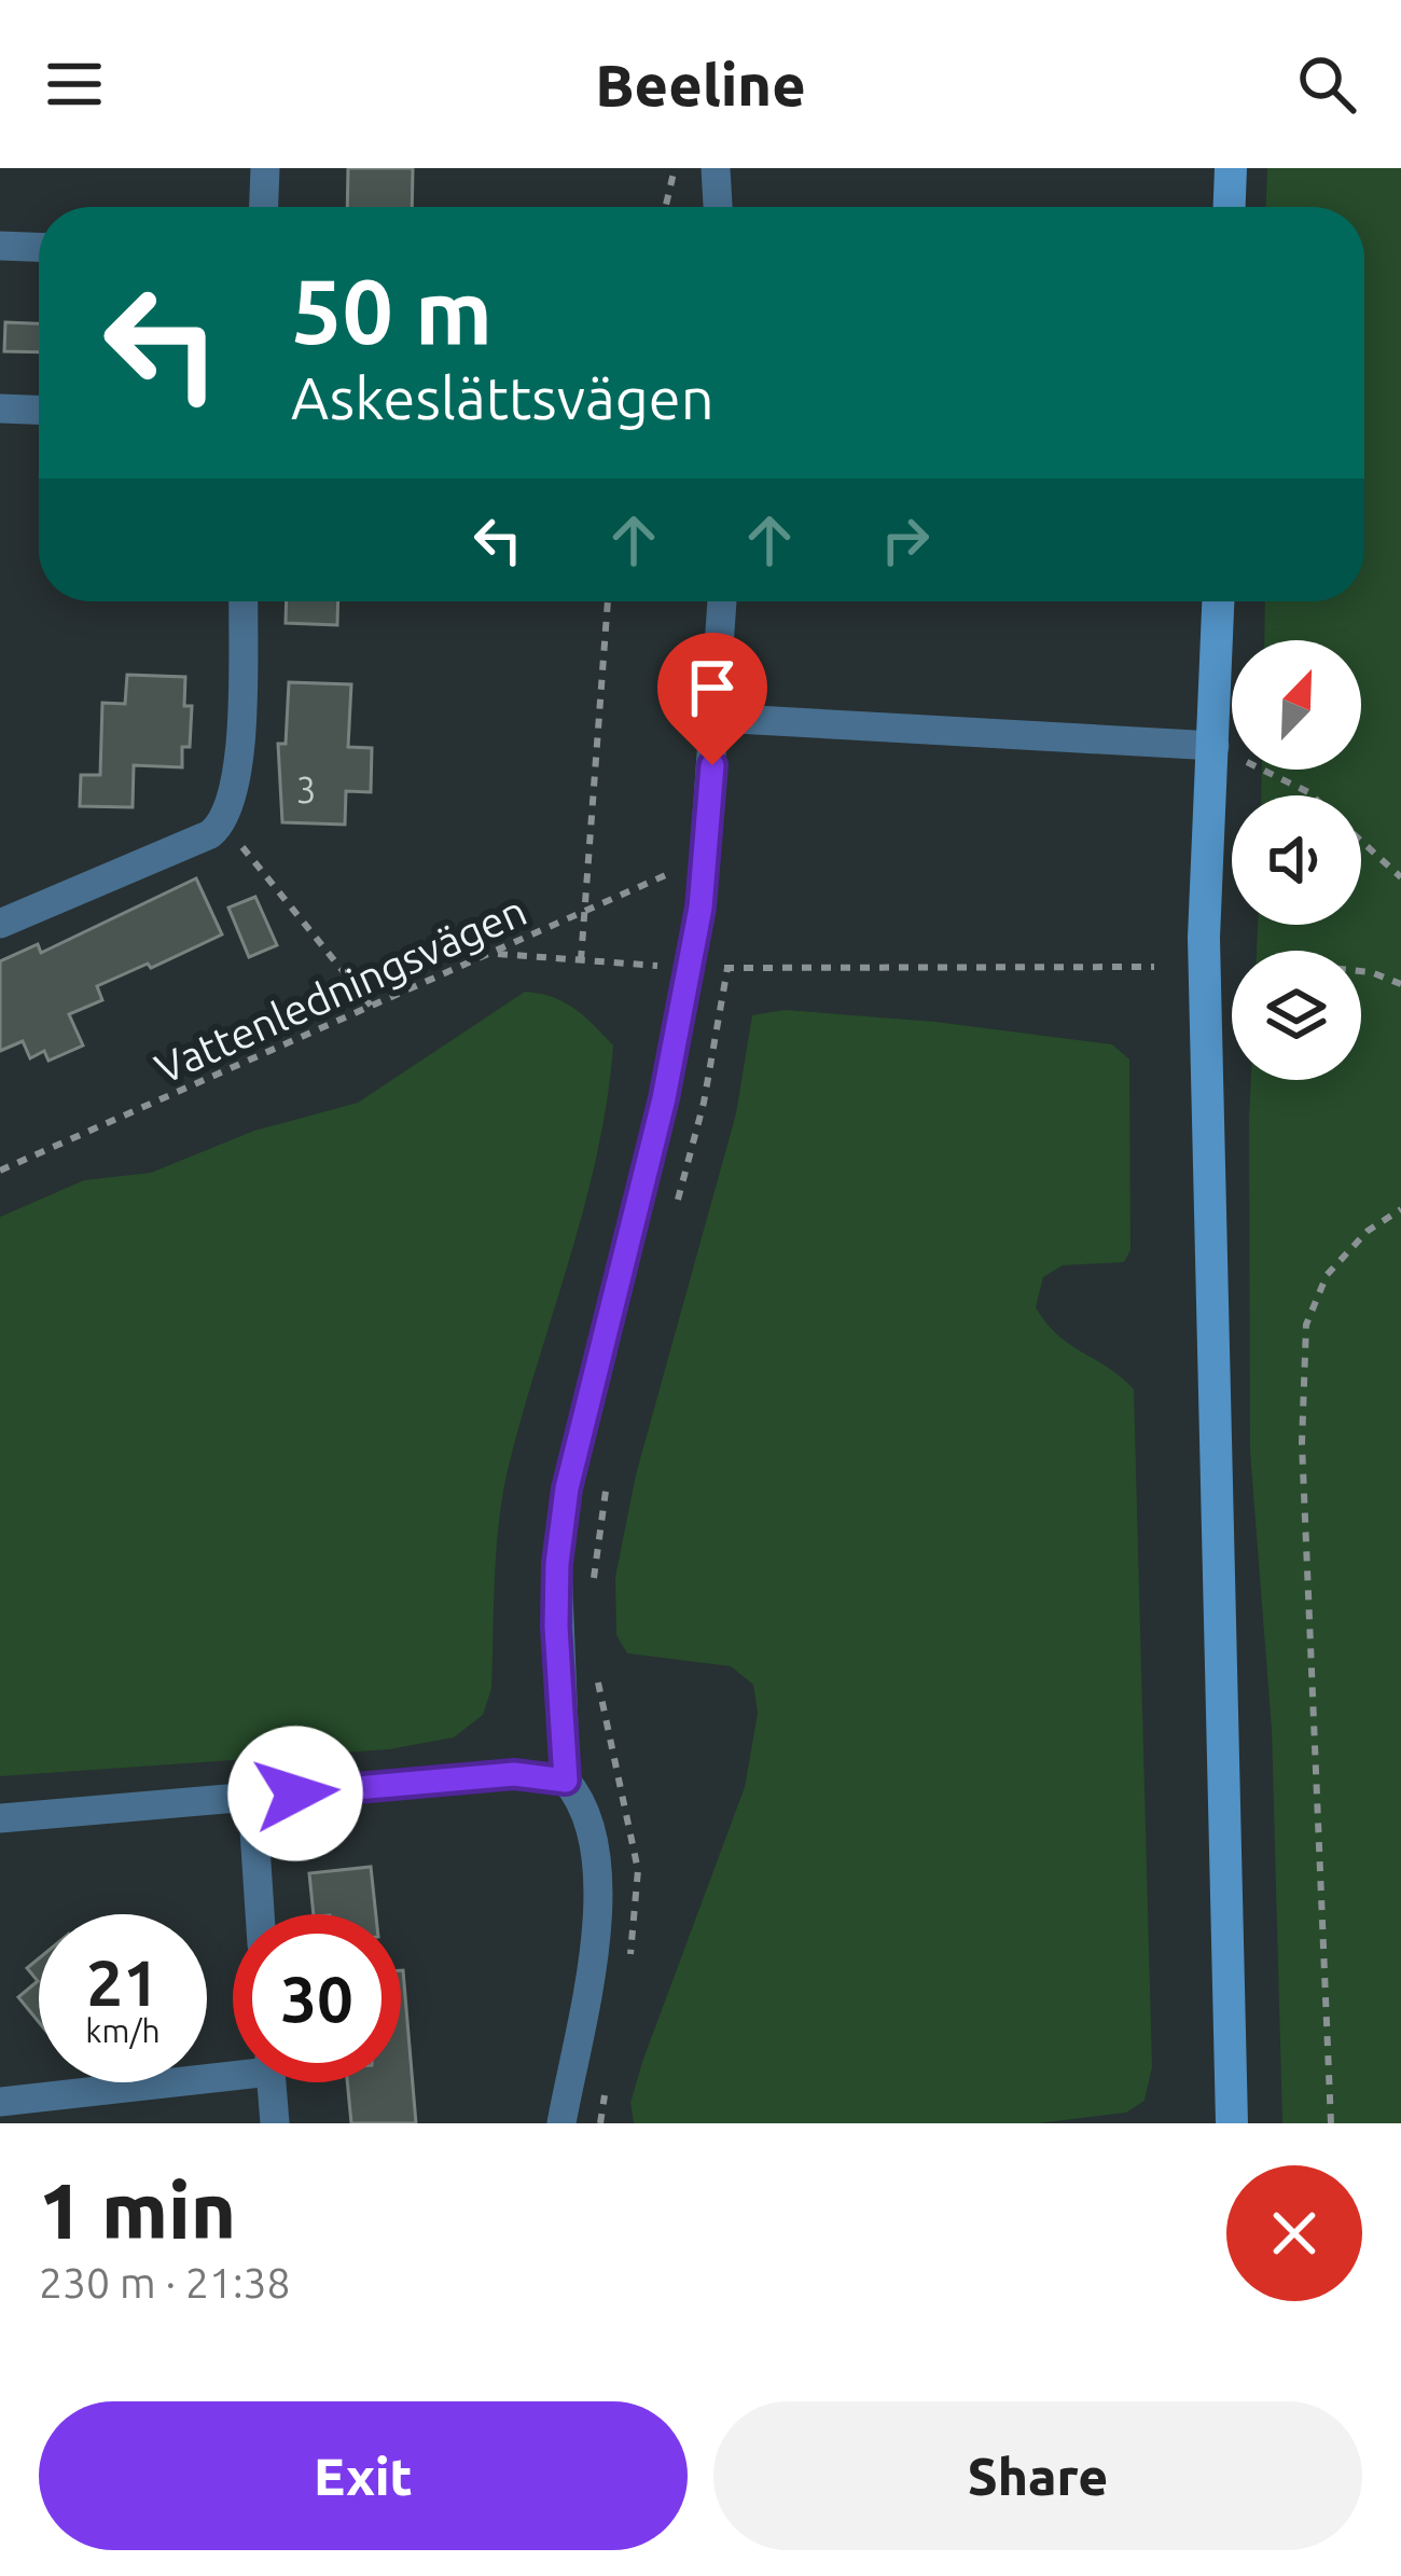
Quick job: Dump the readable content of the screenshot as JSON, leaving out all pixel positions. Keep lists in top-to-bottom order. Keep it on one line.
{"streets":{"path":["Vattenledningsvägen"]},"house_numbers":["3"],"north":"top right","page":{"header":"Beeline","turn":["50 m","Askeslättsvägen"],"speed":"21 km/h","limit":"30","heading":["1 min","230 m · 21:38"],"buttons":["Exit","Share"]}}
